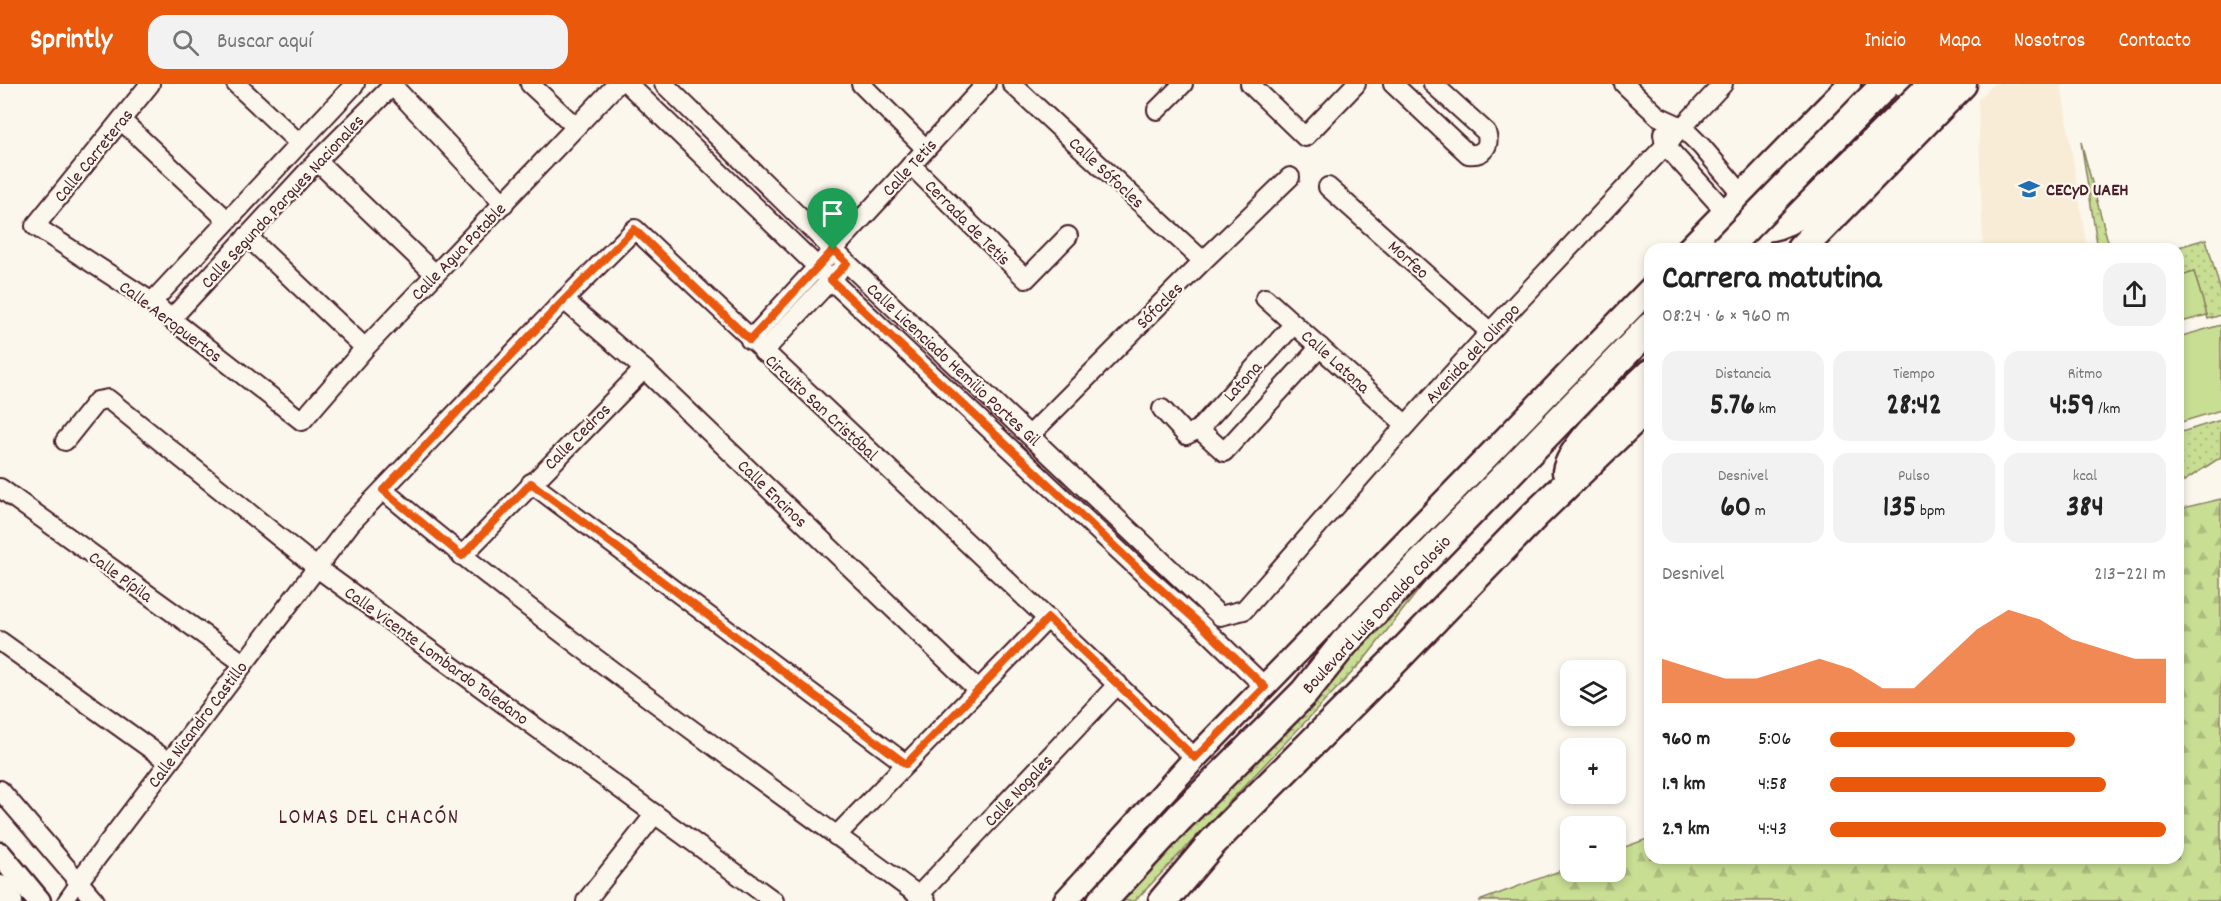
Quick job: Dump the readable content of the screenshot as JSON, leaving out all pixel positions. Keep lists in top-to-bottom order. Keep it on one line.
{"streets":{"main road":["Boulevard Luis Donaldo Colosio"],"street":["Calle Carreteras","Calle Tetis","Calle Sófocles","Calle Segunda Parques Nacionales","Cerrada de Tetis","Calle Agua Potable","Morfeo","Sófocles","Calle Aeropuertos","Avenida del Olimpo","Calle Latona","Calle Licenciado Hemilio Portes Gil","Latona","Circuito San Cristóbal","Calle Cedros","Calle Encinos","Calle Pípila","Calle Vicente Lombardo Toledano","Calle Nicandro Castillo","Calle Nogales"]},"crossings":[["Calle Carreteras","Calle Aeropuertos"],["Calle Tetis","Cerrada de Tetis"],["Calle Tetis","Calle Licenciado Hemilio Portes Gil"],["Calle Tetis","Circuito San Cristóbal"],["Calle Sófocles","Sófocles"],["Calle Segunda Parques Nacionales","Calle Aeropuertos"],["Calle Agua Potable","Calle Aeropuertos"],["Morfeo","Avenida del Olimpo"],["Sófocles","Calle Licenciado Hemilio Portes Gil"],["Avenida del Olimpo","Calle Latona"],["Avenida del Olimpo","Calle Licenciado Hemilio Portes Gil"],["Calle Latona","Latona"],["Circuito San Cristóbal","Calle Encinos"],["Circuito San Cristóbal","Calle Vicente Lombardo Toledano"],["Circuito San Cristóbal","Calle Nicandro Castillo"],["Circuito San Cristóbal","Calle Nogales"],["Calle Cedros","Calle Encinos"],["Calle Pípila","Calle Nicandro Castillo"],["Calle Vicente Lombardo Toledano","Calle Nicandro Castillo"]],"districts":["LOMAS DEL CHACÓN"],"places":{"school or university":["CECyD UAEH"]},"page":{"header":"Sprintly","search":"Buscar aquí","nav":["Inicio","Mapa","Nosotros","Contacto"],"heading":["Carrera matutina","08:24 · 6 × 960 m"],"stats":[["Distancia","5.76 km"],["Tiempo","28:42"],["Ritmo","4:59 /km"],["Desnivel","60 m"],["Pulso","135 bpm"],["kcal","384"]],"chart":["Desnivel","213–221 m"],"map_buttons":["+","−"],"list":[{"name":"960 m","note":"5:06"},{"name":"1.9 km","note":"4:58"},{"name":"2.9 km","note":"4:43"}]}}
